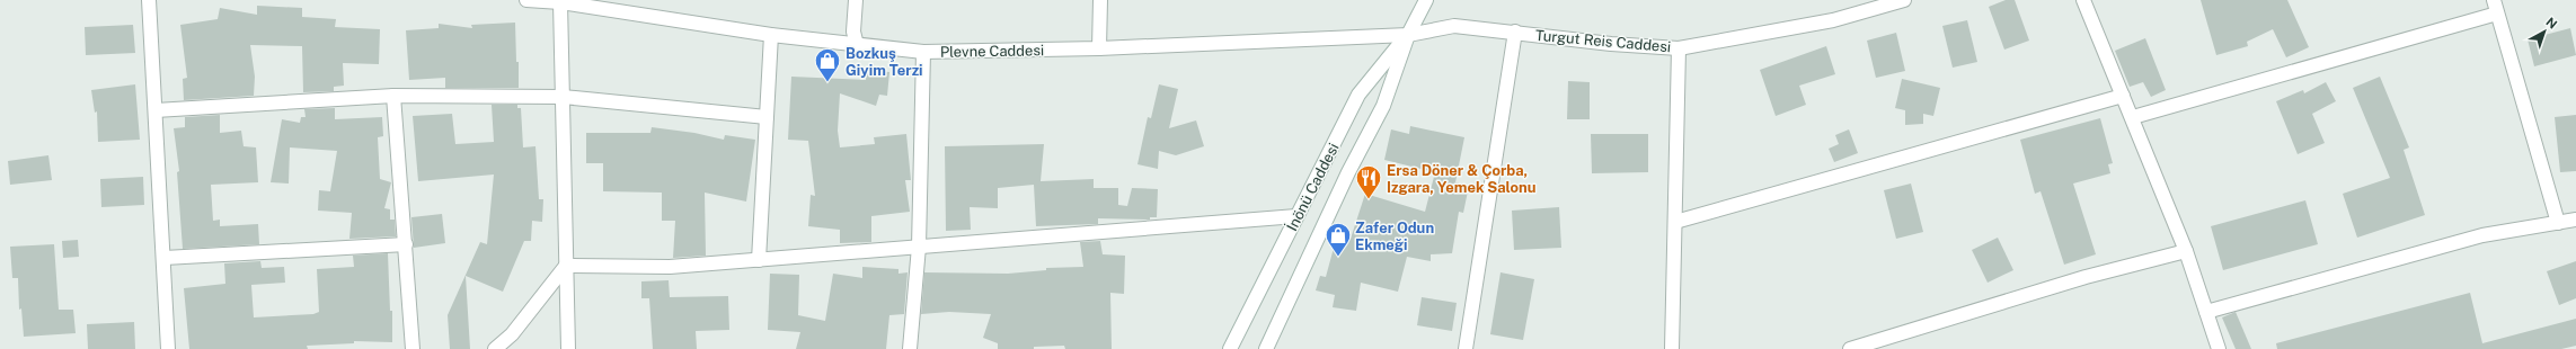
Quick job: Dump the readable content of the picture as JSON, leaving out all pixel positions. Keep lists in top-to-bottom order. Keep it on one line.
{"streets":{"street":["Turgut Reis Caddesi","Plevne Caddesi","İnönü Caddesi"]},"crossings":[["Turgut Reis Caddesi","Plevne Caddesi"],["Turgut Reis Caddesi","İnönü Caddesi"],["Plevne Caddesi","İnönü Caddesi"]],"places":{"shop":["Bozkuş Giyim Terzi","Zafer Odun Ekmeği"],"restaurant":["Ersa Döner & Çorba, Izgara, Yemek Salonu"]},"north":"top right"}
